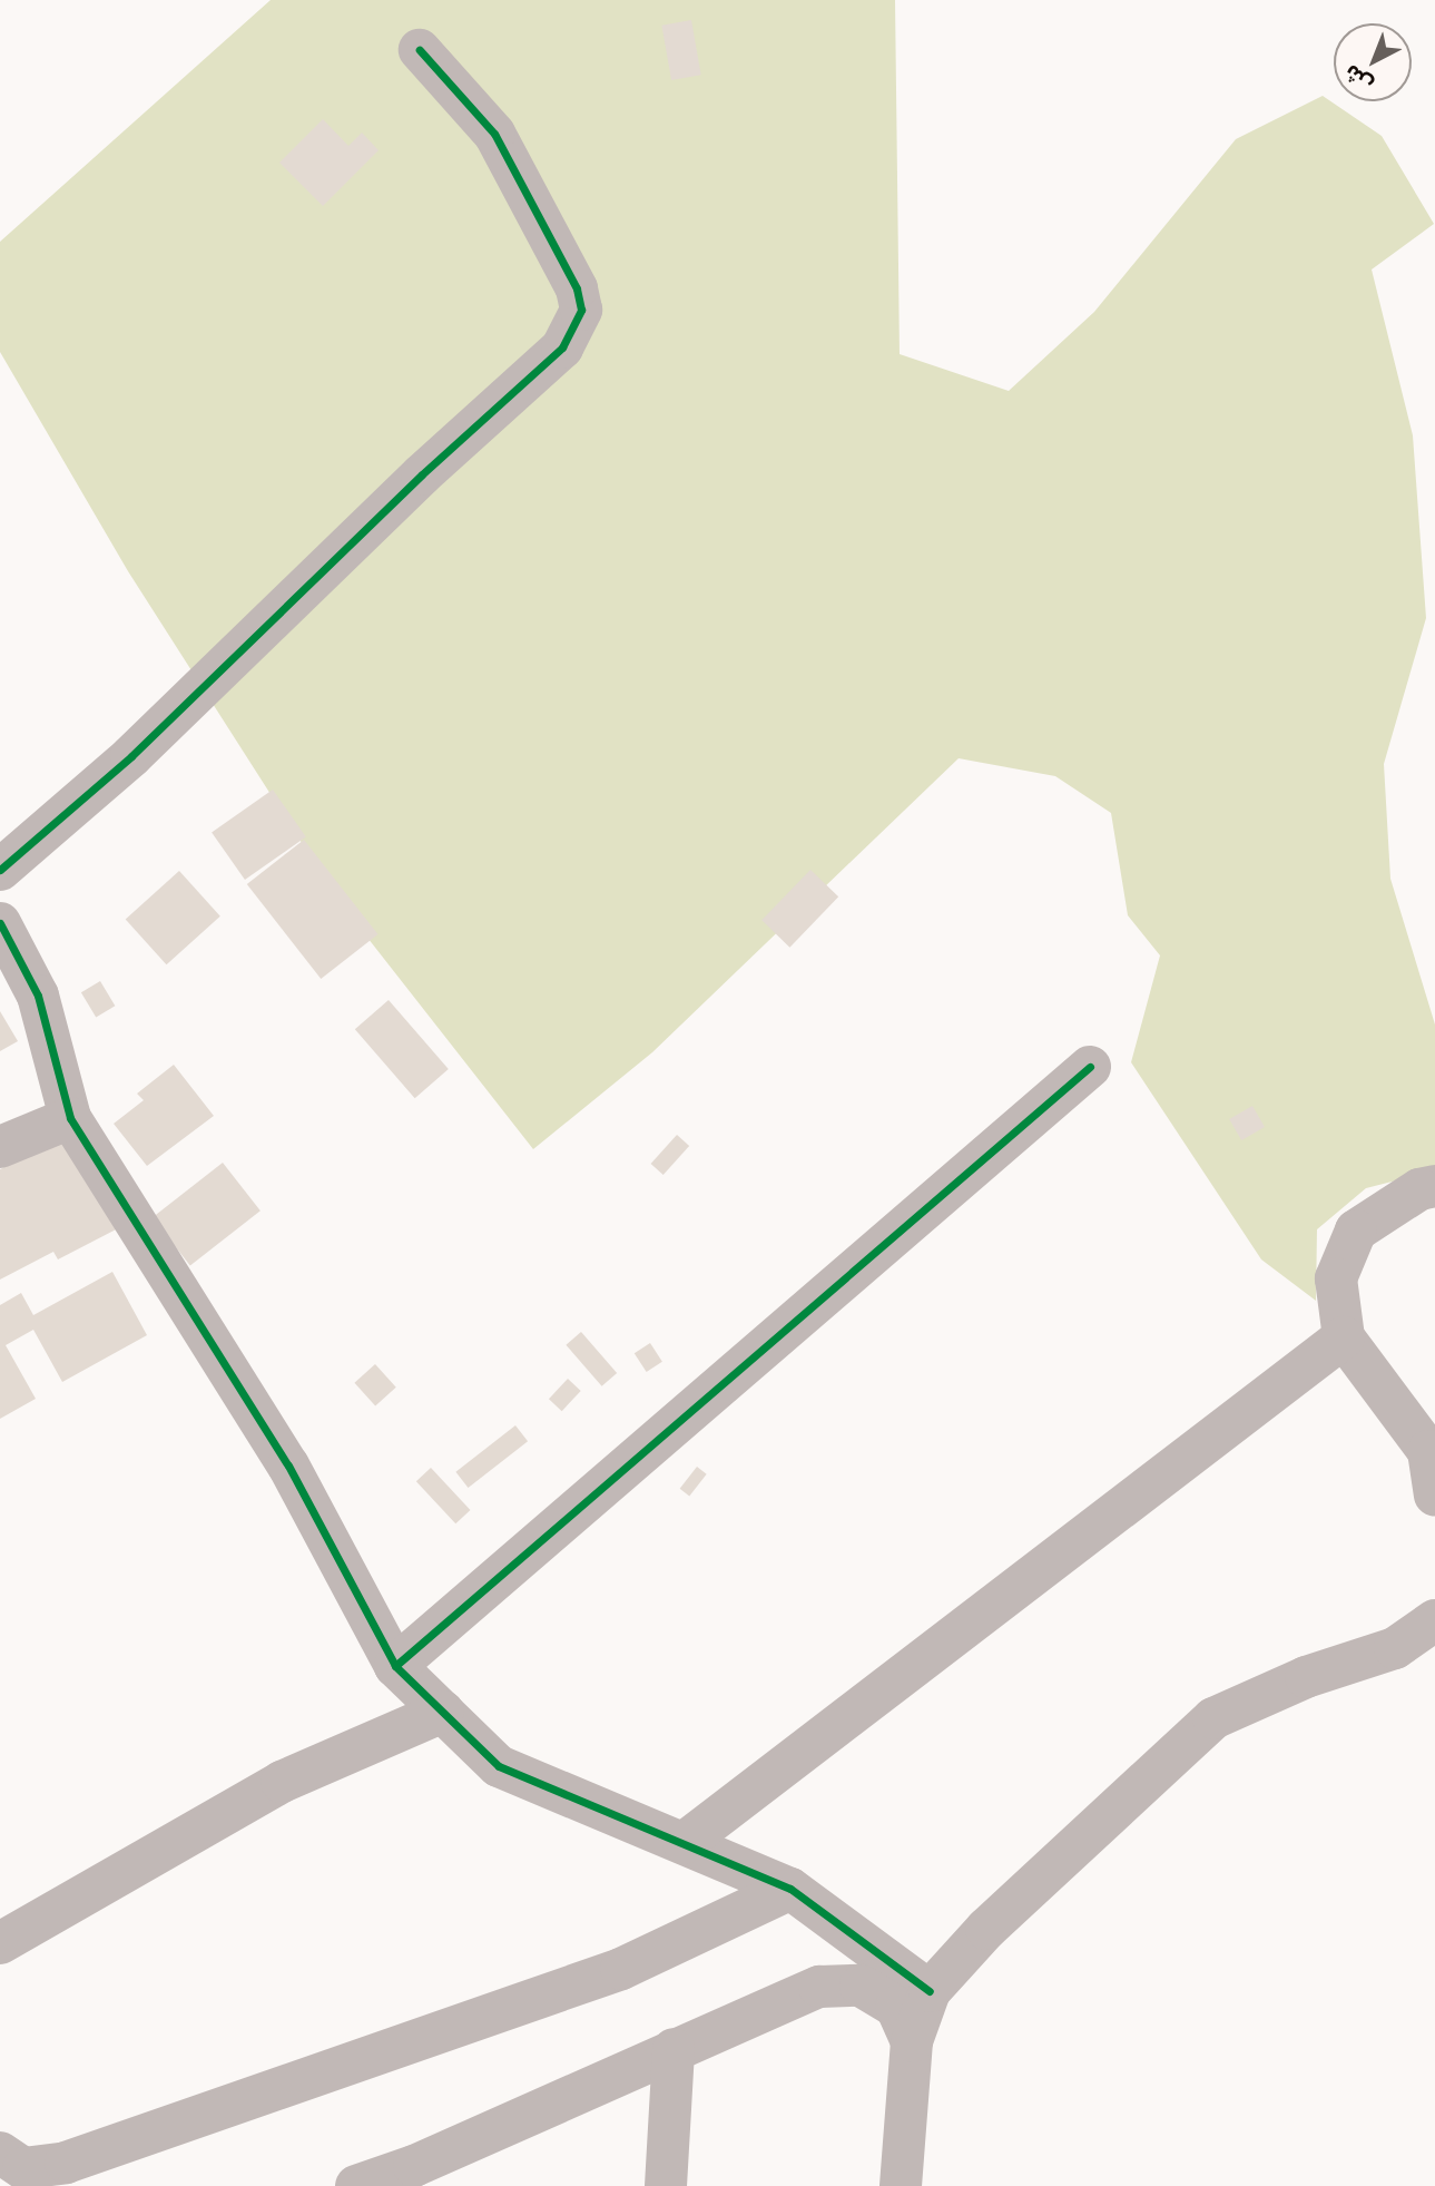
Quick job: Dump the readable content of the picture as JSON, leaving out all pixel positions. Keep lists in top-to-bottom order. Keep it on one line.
{"north":"bottom left"}
